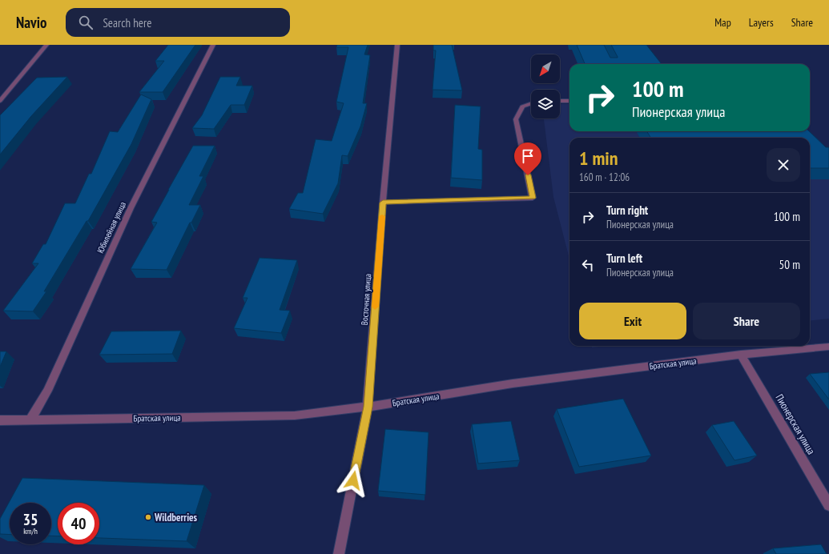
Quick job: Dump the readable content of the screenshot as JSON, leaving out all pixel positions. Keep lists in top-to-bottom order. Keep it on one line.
{"streets":{"street":["Юбилейная улица","Восточная улица","Братская улица","Пионерская улица"]},"crossings":[["Юбилейная улица","Братская улица"],["Восточная улица","Братская улица"],["Братская улица","Пионерская улица"]],"places":["Wildberries"],"north":"bottom left","page":{"header":"Navio","search":"Search here","nav":["Map","Layers","Share"],"turn":["100 m","Пионерская улица"],"heading":["1 min","160 m · 12:06"],"list":[{"name":"Turn right","note":"Пионерская улица","value":"100 m"},{"name":"Turn left","note":"Пионерская улица","value":"50 m"}],"buttons":["Exit","Share"],"speed":"35 km/h","limit":"40"}}
